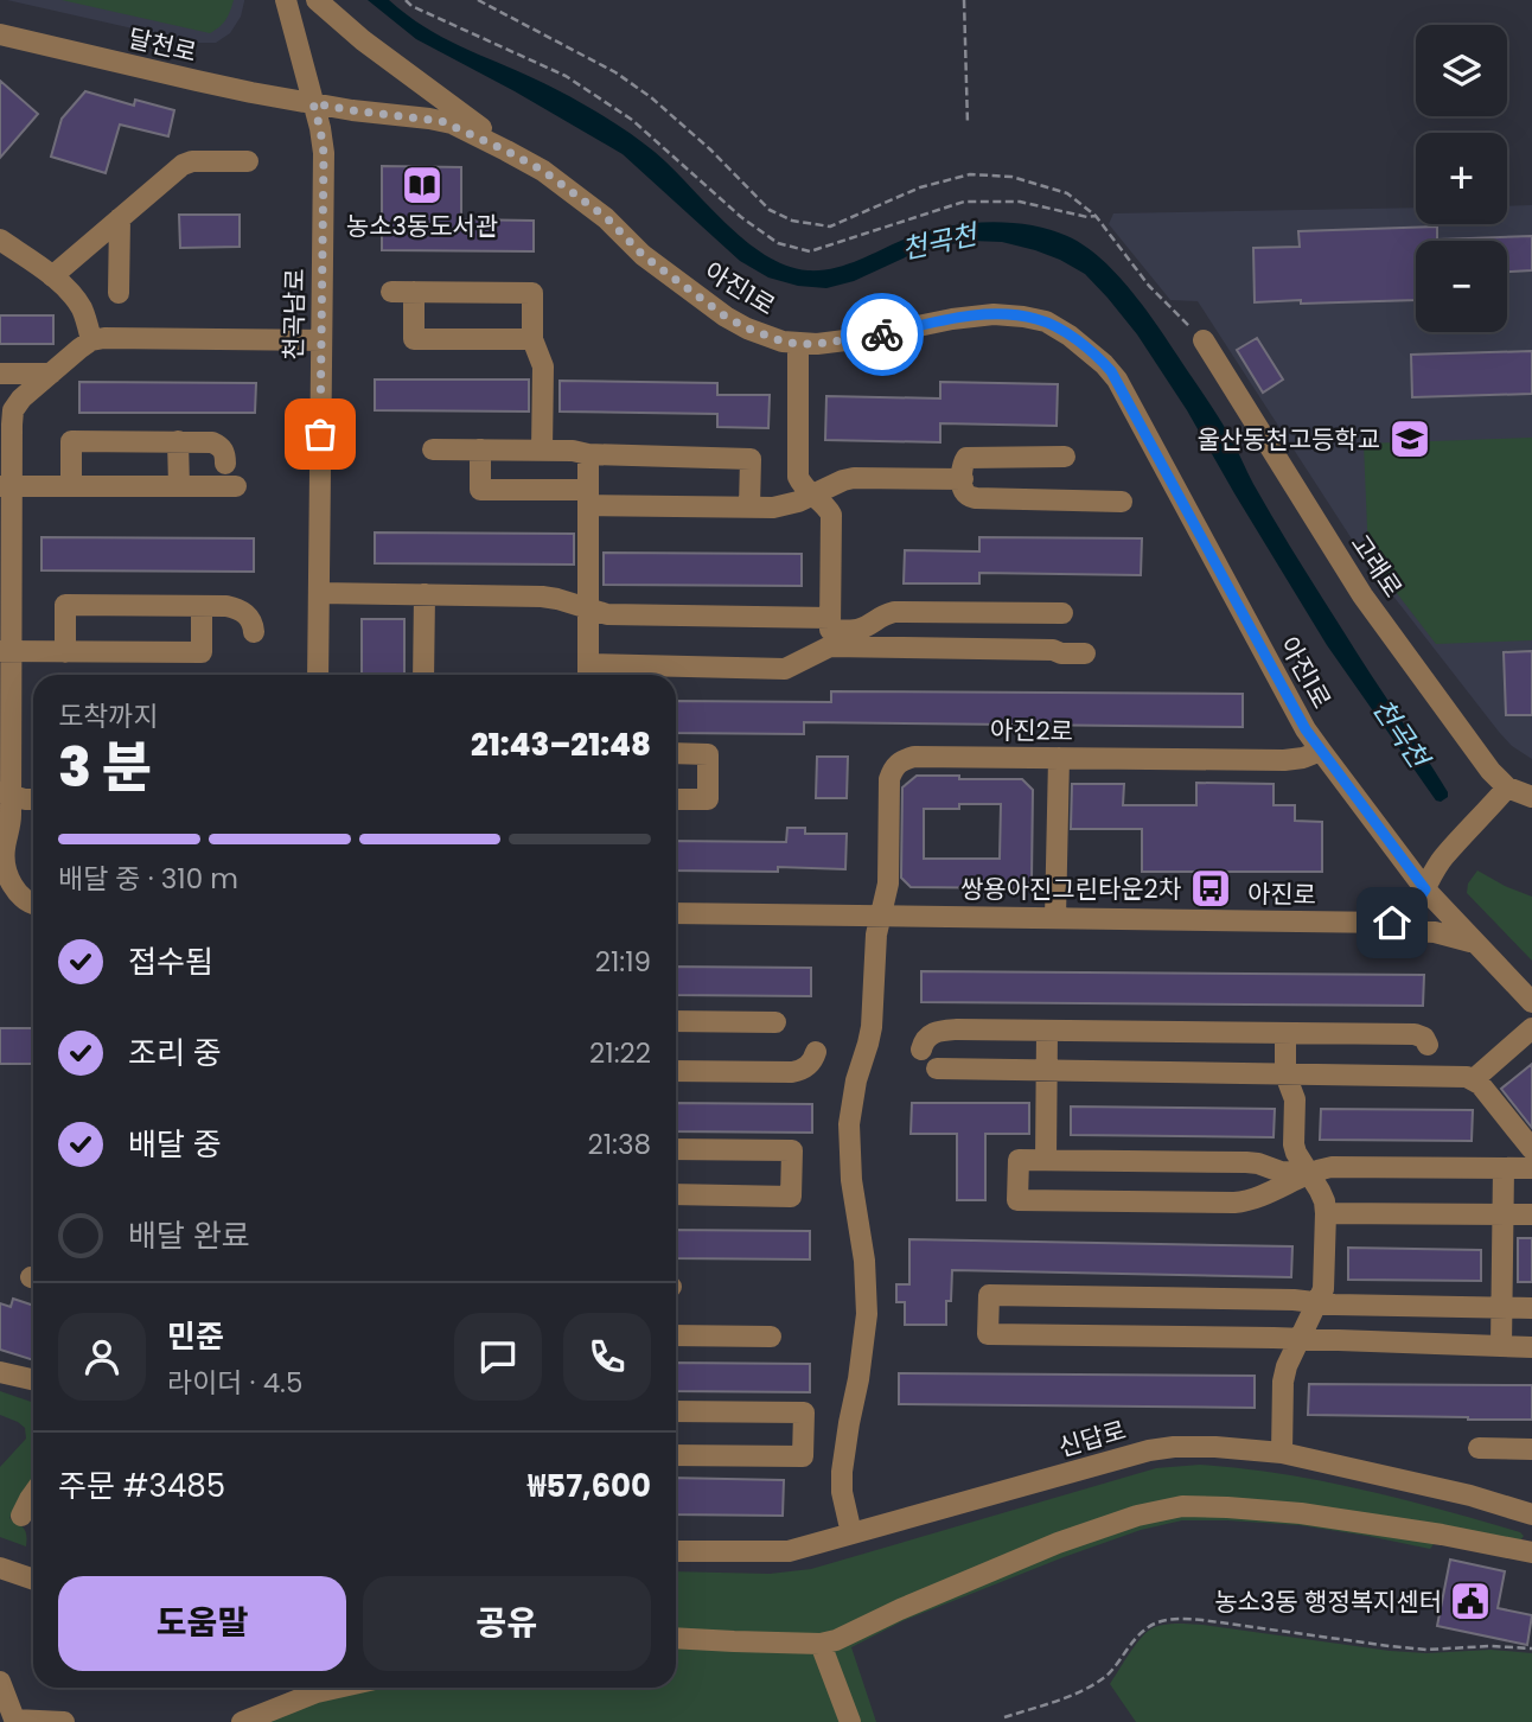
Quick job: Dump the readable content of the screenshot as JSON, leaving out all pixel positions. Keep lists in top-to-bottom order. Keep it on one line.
{"streets":{"street":["달천로","아진1로","천곡남로","고래로","아진2로","아진로","신답로"]},"crossings":[["달천로","아진1로"],["달천로","천곡남로"],["아진1로","천곡남로"],["아진1로","아진2로"],["아진1로","아진로"],["고래로","아진로"],["아진2로","아진로"],["아진2로","신답로"]],"water":["천곡천"],"places":{"library":["농소3동도서관"],"school or university":["울산동천고등학교"],"bus stop":["쌍용아진그린타운2차"],"public building":["농소3동 행정복지센터"]},"page":{"map_buttons":["+","−"],"heading":["3 분","도착까지","21:43–21:48"],"panel":["민준","라이더 · 4.5","주문 #3485","₩57,600"],"bar":"배달 중 · 310 m","list":[["접수됨","21:19"],["조리 중","21:22"],["배달 중","21:38"],"배달 완료"],"buttons":["도움말","공유"]}}
